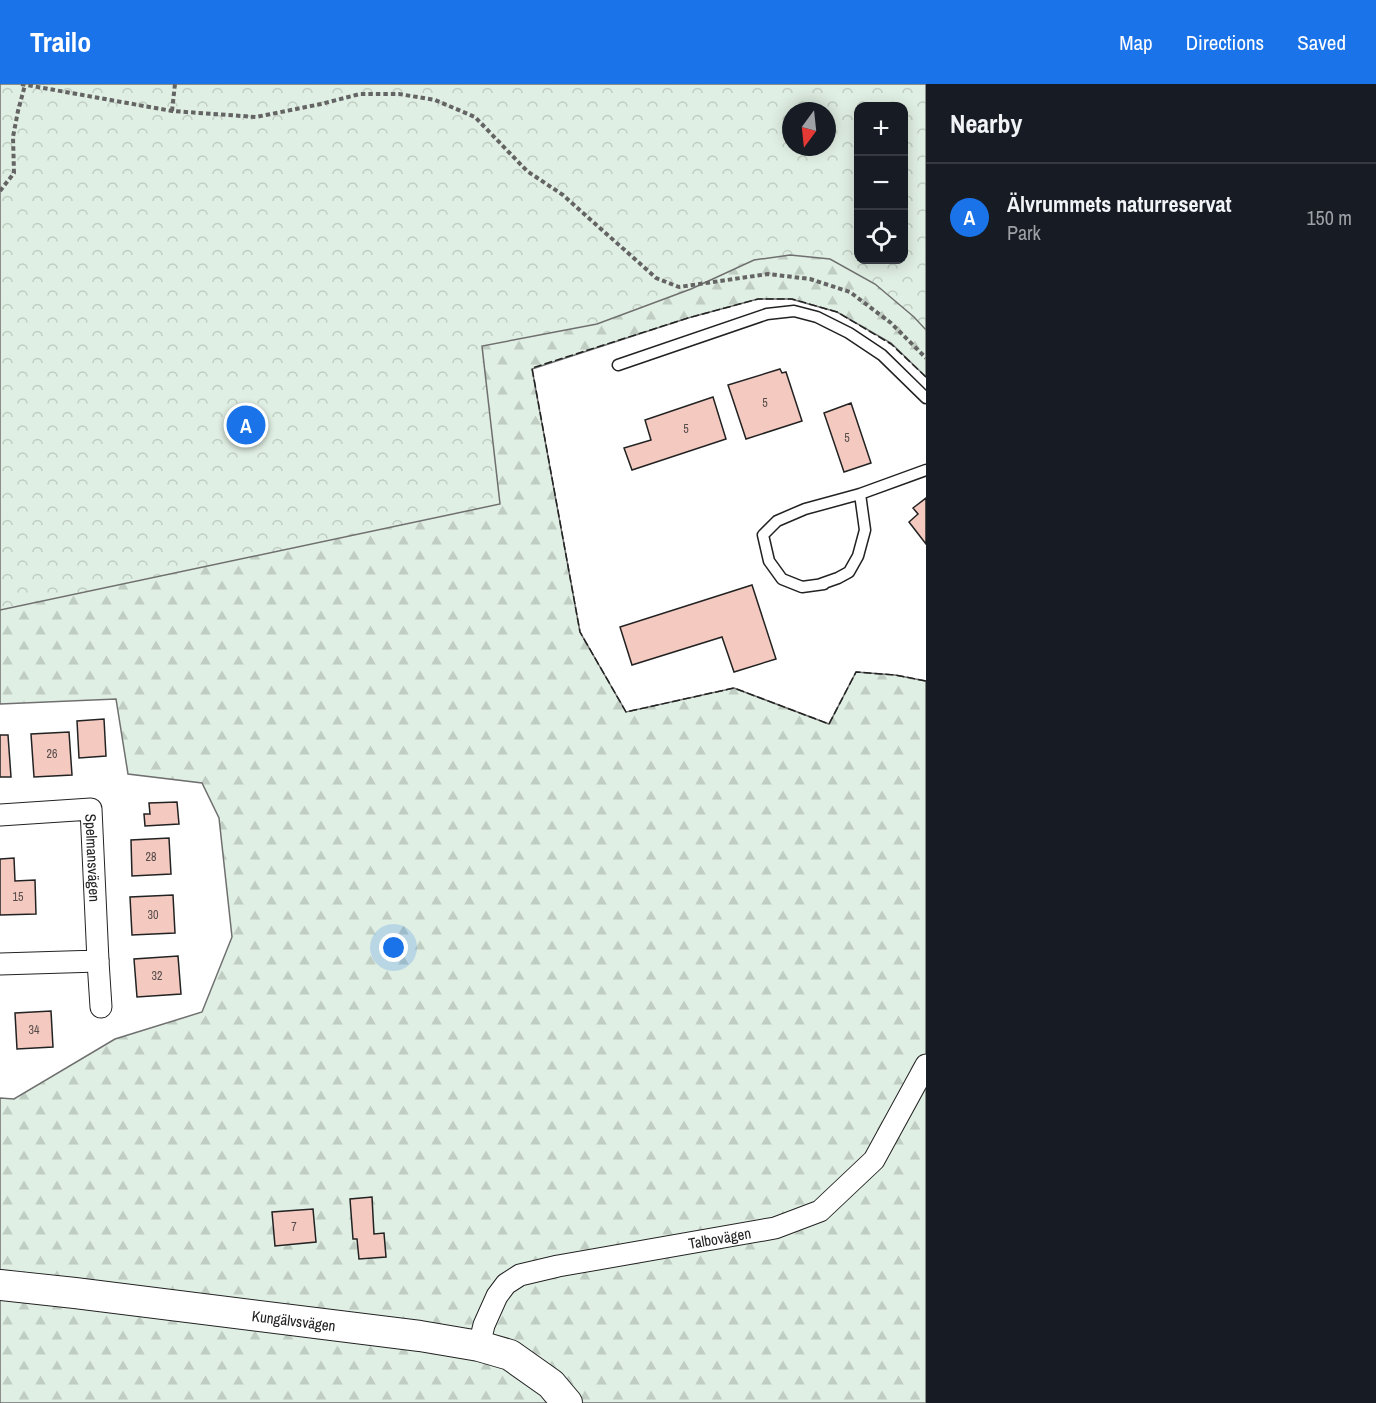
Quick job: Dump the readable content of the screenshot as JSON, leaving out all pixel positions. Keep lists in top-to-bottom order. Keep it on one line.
{"streets":{"street":["Spelmansvägen","Talbovägen","Kungälvsvägen"]},"crossings":[["Talbovägen","Kungälvsvägen"]],"house_numbers":["5","5","5","26","28","15","30","32","34","7"],"north":"bottom","page":{"header":"Trailo","nav":["Map","Directions","Saved"],"heading":"Nearby","map_buttons":["+","−"],"list":[{"mark":"A","name":"Älvrummets naturreservat","note":"Park","value":"150 m"}],"pins":"A"}}
